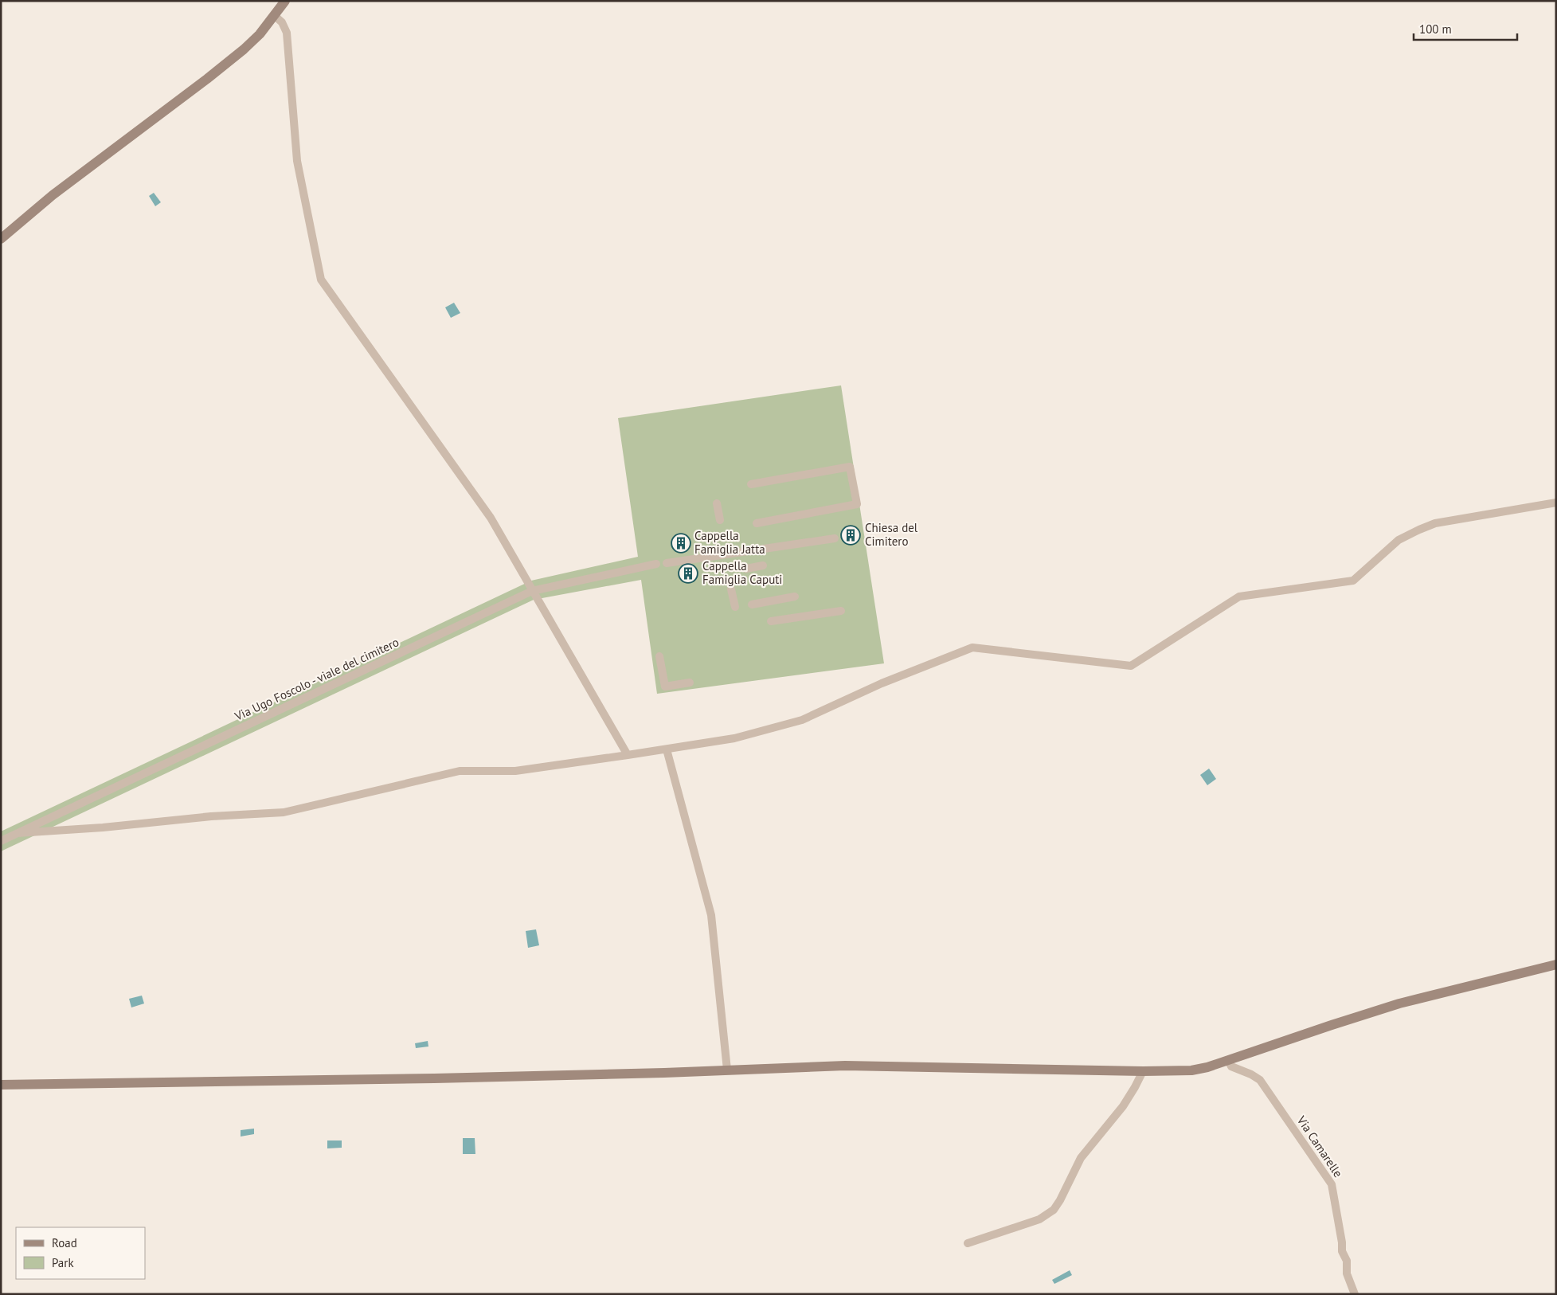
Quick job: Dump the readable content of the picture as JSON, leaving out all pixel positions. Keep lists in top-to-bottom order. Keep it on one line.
{"streets":{"street":["Via Ugo Foscolo - viale del cimitero","Via Camarelle"]},"places":{"building":["Chiesa del Cimitero","Cappella Famiglia Jatta","Cappella Famiglia Caputi"]},"legend":["Road","Park"],"scale_bar":"100 m"}
